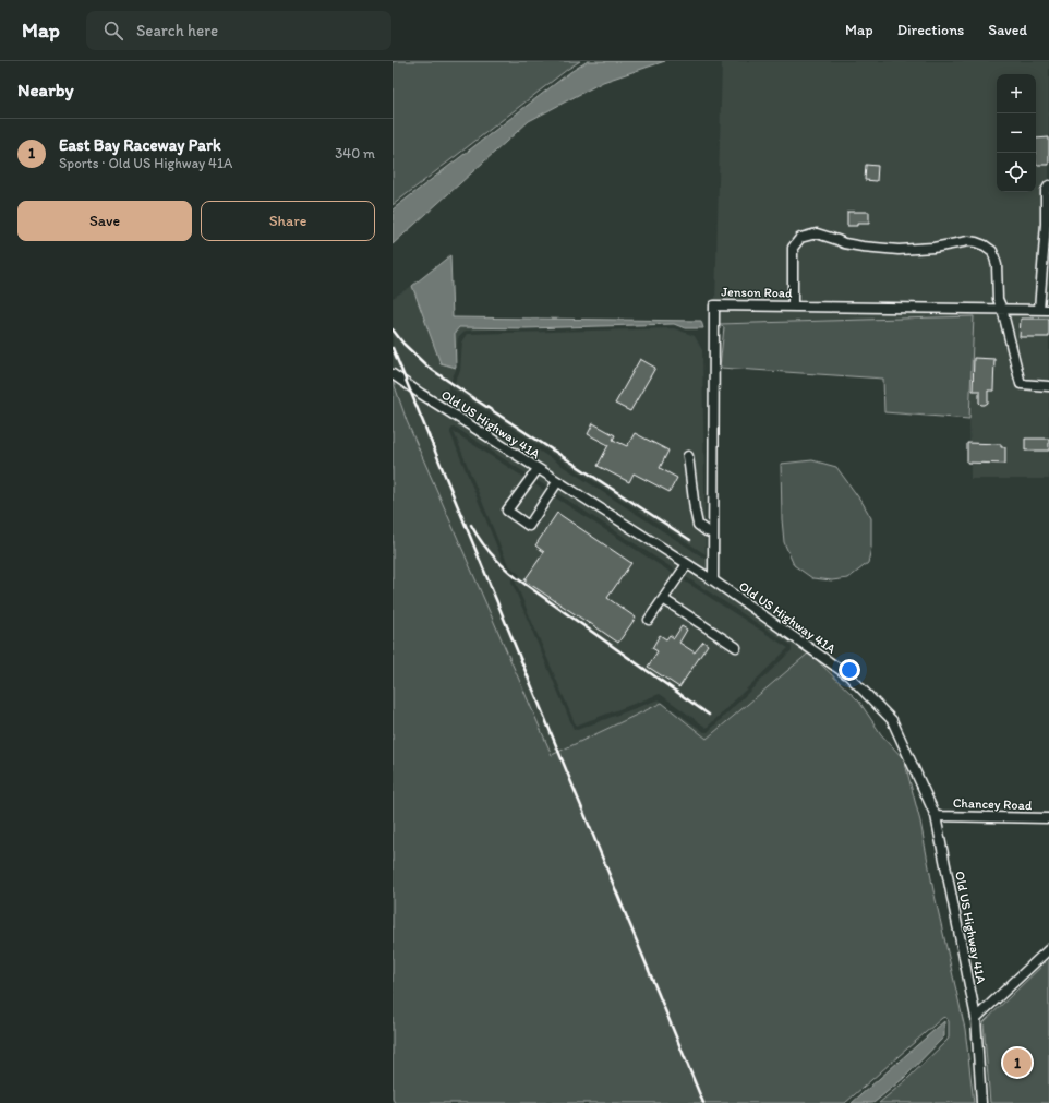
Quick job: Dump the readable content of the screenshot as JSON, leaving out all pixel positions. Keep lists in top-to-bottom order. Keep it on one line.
{"streets":{"street":["Jenson Road","Old US Highway 41A","Chancey Road"]},"crossings":[["Jenson Road","Old US Highway 41A"],["Old US Highway 41A","Chancey Road"]],"page":{"header":"Map","search":"Search here","nav":["Map","Directions","Saved"],"heading":"Nearby","map_buttons":["+","−"],"list":[{"mark":"1","name":"East Bay Raceway Park","note":"Sports · Old US Highway 41A","value":"340 m"}],"buttons":["Save","Share"],"pins":"1"}}
